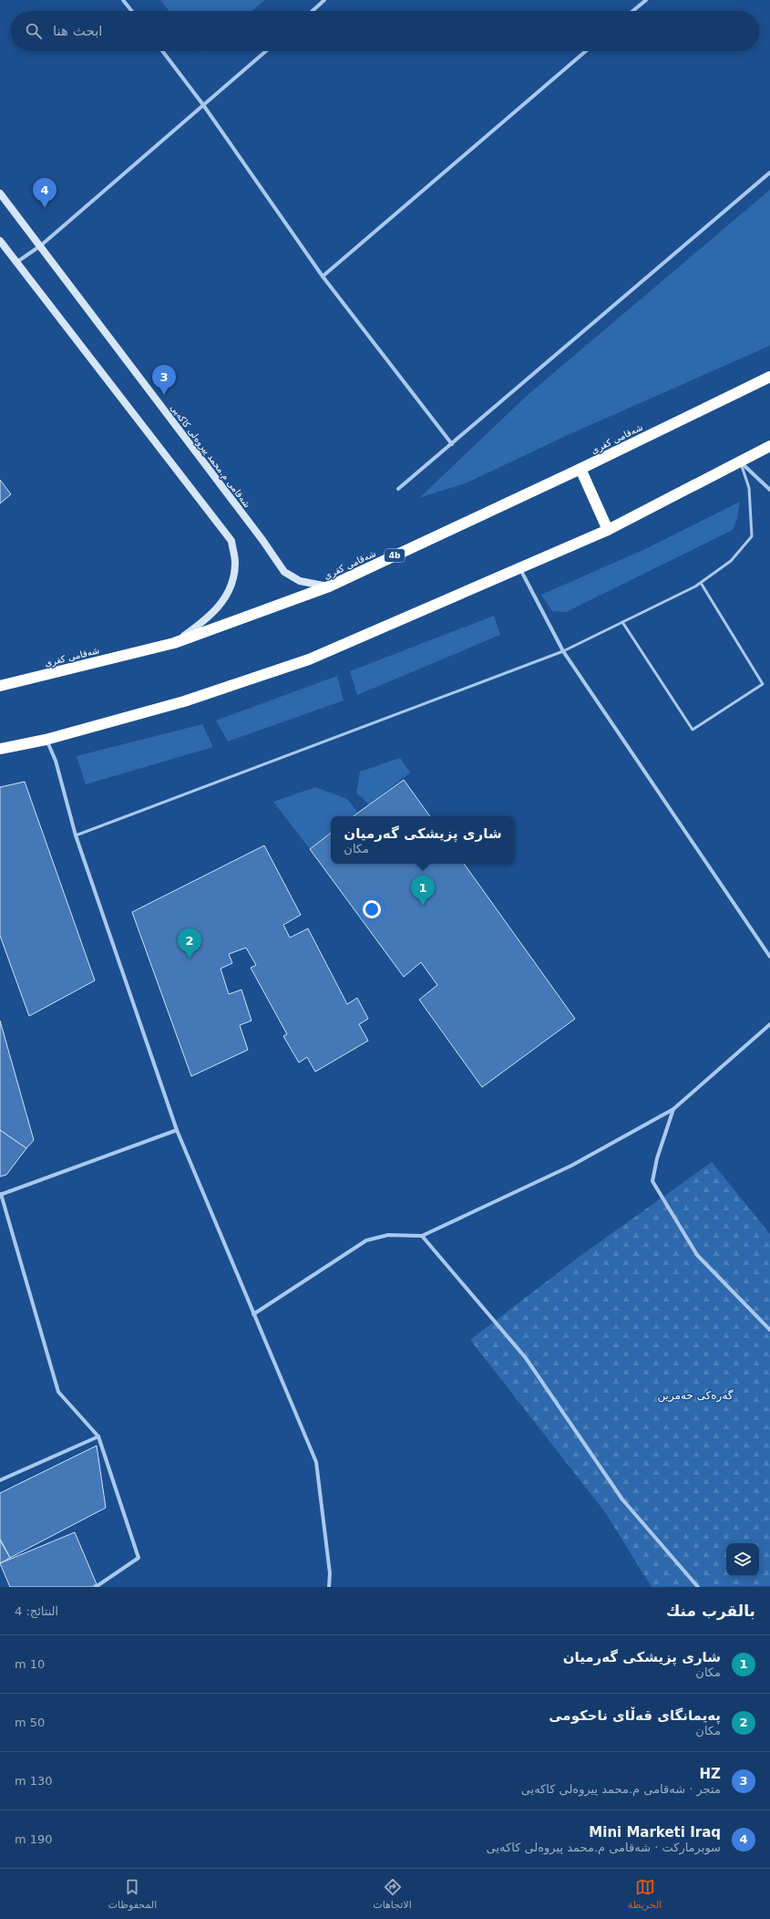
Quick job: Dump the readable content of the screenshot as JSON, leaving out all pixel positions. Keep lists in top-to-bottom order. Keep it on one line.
{"streets":{"highway":["شەقامی کفری","4b"],"street":["شەقامی م.محمد پیروەلی کاکەیی"]},"crossings":[["شەقامی کفری","شەقامی م.محمد پیروەلی کاکەیی"]],"districts":["گەرەکی حەمرین"],"page":{"search":"ابحث هنا","pins":["4","3","1","2"],"popup":["شاری پزیشکی گەرمیان","مكان"],"heading":["بالقرب منك","النتائج: 4"],"list":[{"mark":"1","name":"شاری پزیشکی گەرمیان","note":"مكان","value":"10 m"},{"mark":"2","name":"پەیمانگای قەڵای ناحکومی","note":"مكان","value":"50 m"},{"mark":"3","name":"HZ","note":"متجر · شەقامی م.محمد پیروەلی کاکەیی","value":"130 m"},{"mark":"4","name":"Mini Marketi Iraq","note":"سوبرماركت · شەقامی م.محمد پیروەلی کاکەیی","value":"190 m"}],"nav":["الخريطة","الاتجاهات","المحفوظات"]}}
